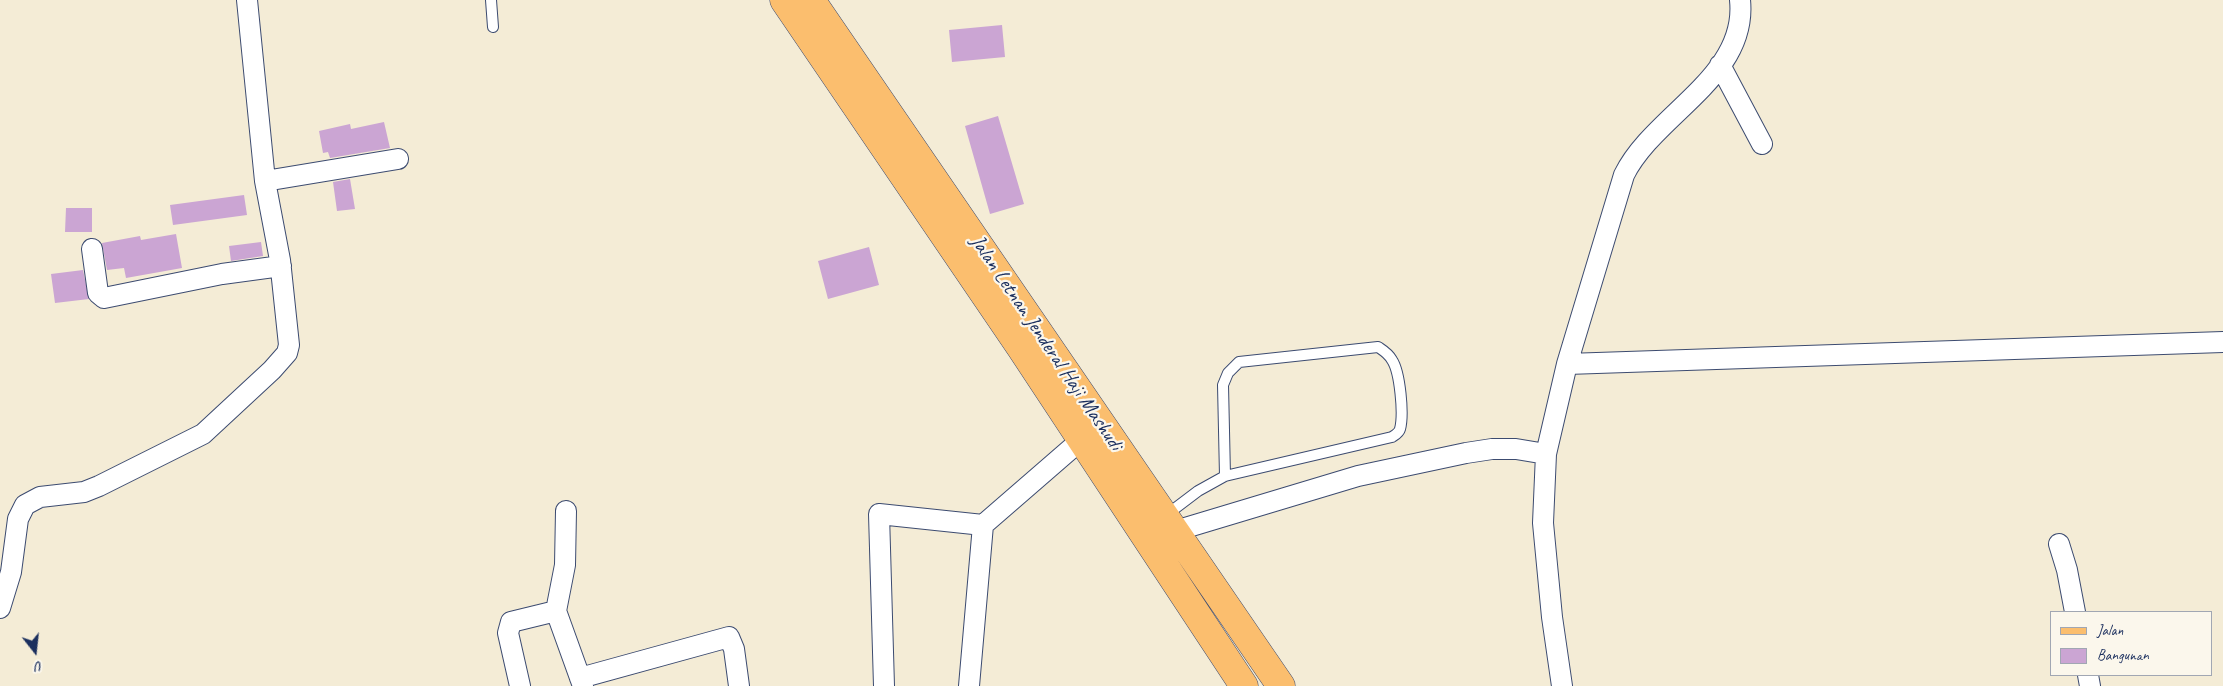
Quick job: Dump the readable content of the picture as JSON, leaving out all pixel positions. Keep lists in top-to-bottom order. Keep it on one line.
{"streets":{"main road":["Jalan Letnan Jenderal Haji Mashudi"]},"legend":["Jalan","Bangunan"],"north":"bottom"}
